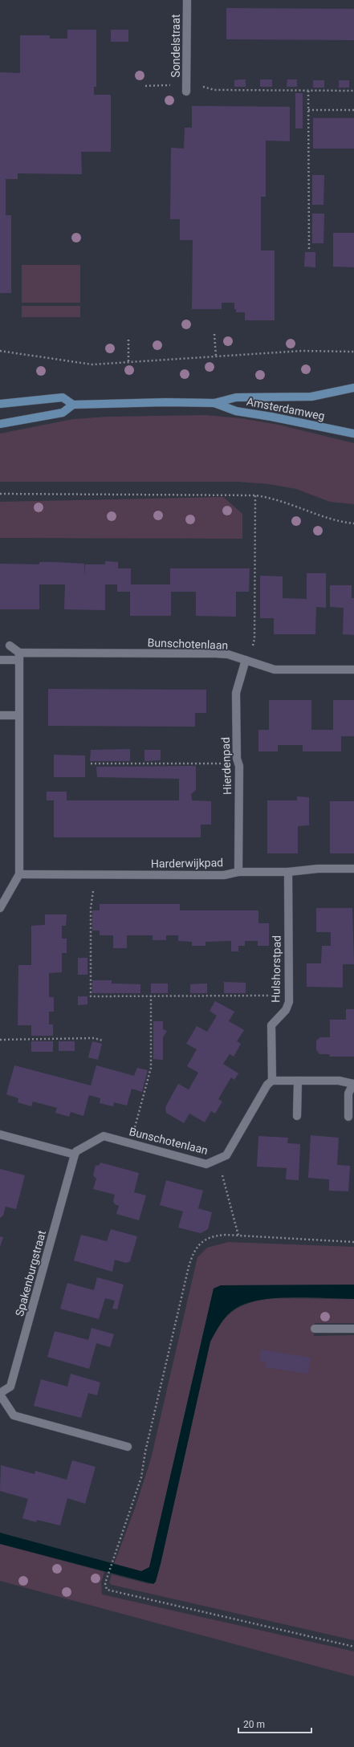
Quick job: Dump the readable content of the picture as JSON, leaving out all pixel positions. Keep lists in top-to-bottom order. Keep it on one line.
{"streets":{"main road":["Amsterdamweg"],"street":["Sondelstraat","Bunschotenlaan","Hierdenpad","Harderwijkpad","Hulshorstpad","Spakenburgstraat"]},"crossings":[["Bunschotenlaan","Hierdenpad"],["Bunschotenlaan","Hulshorstpad"],["Bunschotenlaan","Spakenburgstraat"],["Hierdenpad","Harderwijkpad"],["Harderwijkpad","Hulshorstpad"]],"scale_bar":"20 m"}
